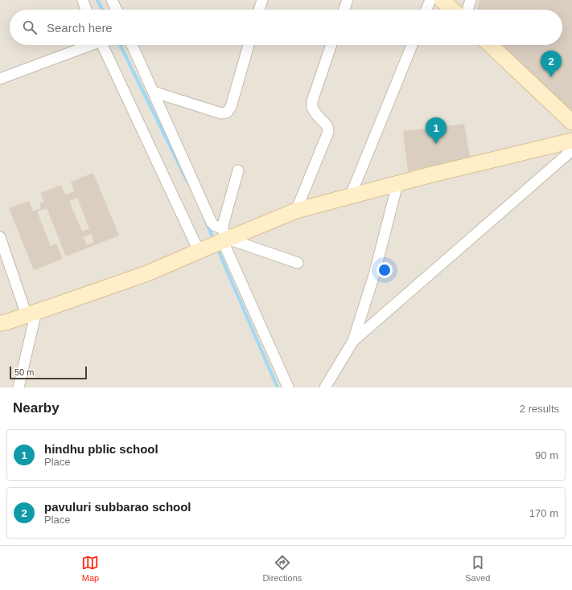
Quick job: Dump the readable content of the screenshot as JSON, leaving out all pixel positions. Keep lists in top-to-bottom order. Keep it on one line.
{"scale_bar":"50 m","page":{"search":"Search here","pins":["2","1"],"scale":"50 m","heading":["Nearby","2 results"],"list":[{"mark":"1","name":"hindhu pblic school","note":"Place","value":"90 m"},{"mark":"2","name":"pavuluri subbarao school","note":"Place","value":"170 m"}],"nav":["Map","Directions","Saved"]}}
